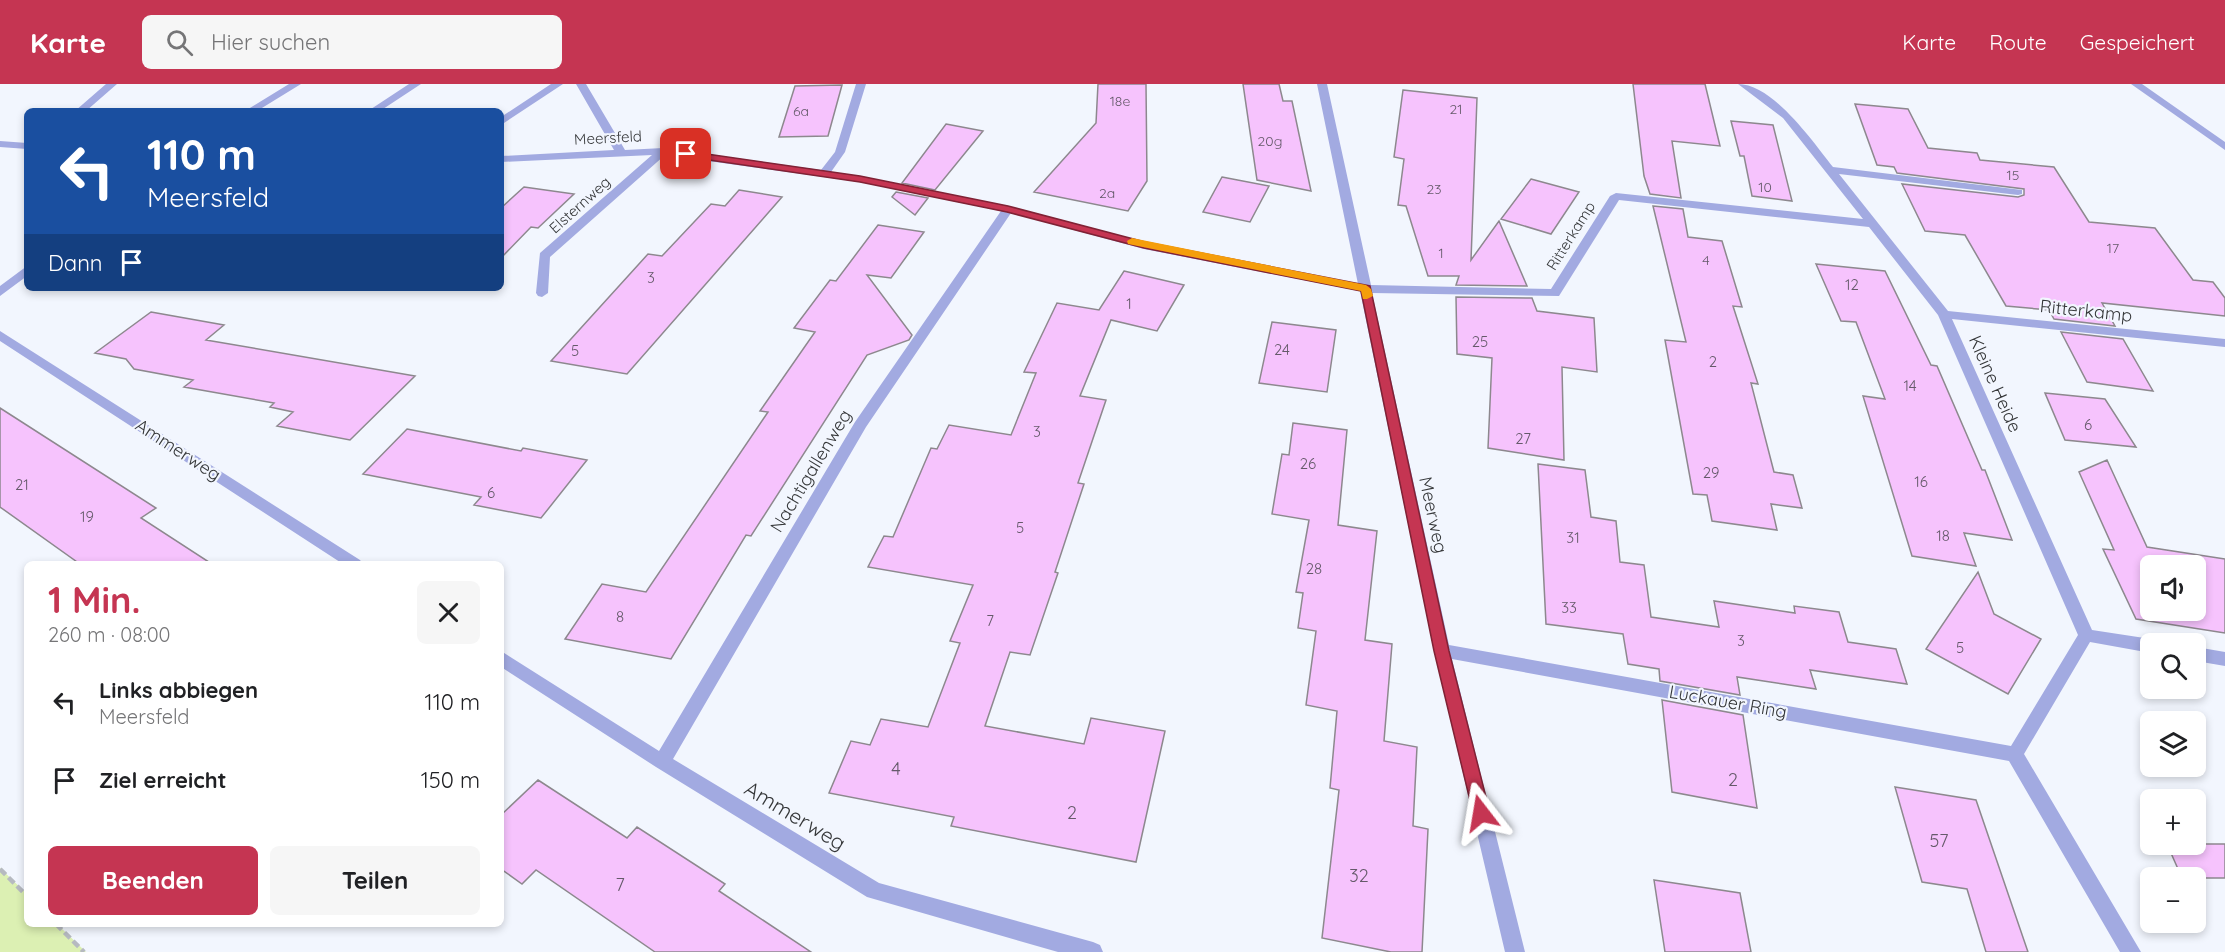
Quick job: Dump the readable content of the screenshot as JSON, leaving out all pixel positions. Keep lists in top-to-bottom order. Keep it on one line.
{"streets":{"street":["Meersfeld","Elsternweg","Ritterkamp","Kleine Heide","Ammerweg","Nachtigallenweg","Meerweg","Luckauer Ring"]},"crossings":[["Meersfeld","Elsternweg"],["Meersfeld","Ritterkamp"],["Meersfeld","Nachtigallenweg"],["Meersfeld","Meerweg"],["Ritterkamp","Kleine Heide"],["Ritterkamp","Meerweg"],["Ammerweg","Nachtigallenweg"],["Meerweg","Luckauer Ring"]],"house_numbers":["18e","21","6a","20g","15","10","23","2a","17","1","4","3","12","1","25","24","5","2","14","6","3","27","26","29","16","21","6","19","5","18","31","28","33","8","7","3","5","4","2","2","57","32","7"],"page":{"header":"Karte","search":"Hier suchen","nav":["Karte","Route","Gespeichert"],"turn":["110 m","Meersfeld"],"then":"Dann","map_buttons":["+","−"],"heading":["1 Min.","260 m · 08:00"],"list":[{"name":"Links abbiegen","note":"Meersfeld","value":"110 m"},{"name":"Ziel erreicht","value":"150 m"}],"buttons":["Beenden","Teilen"]}}
